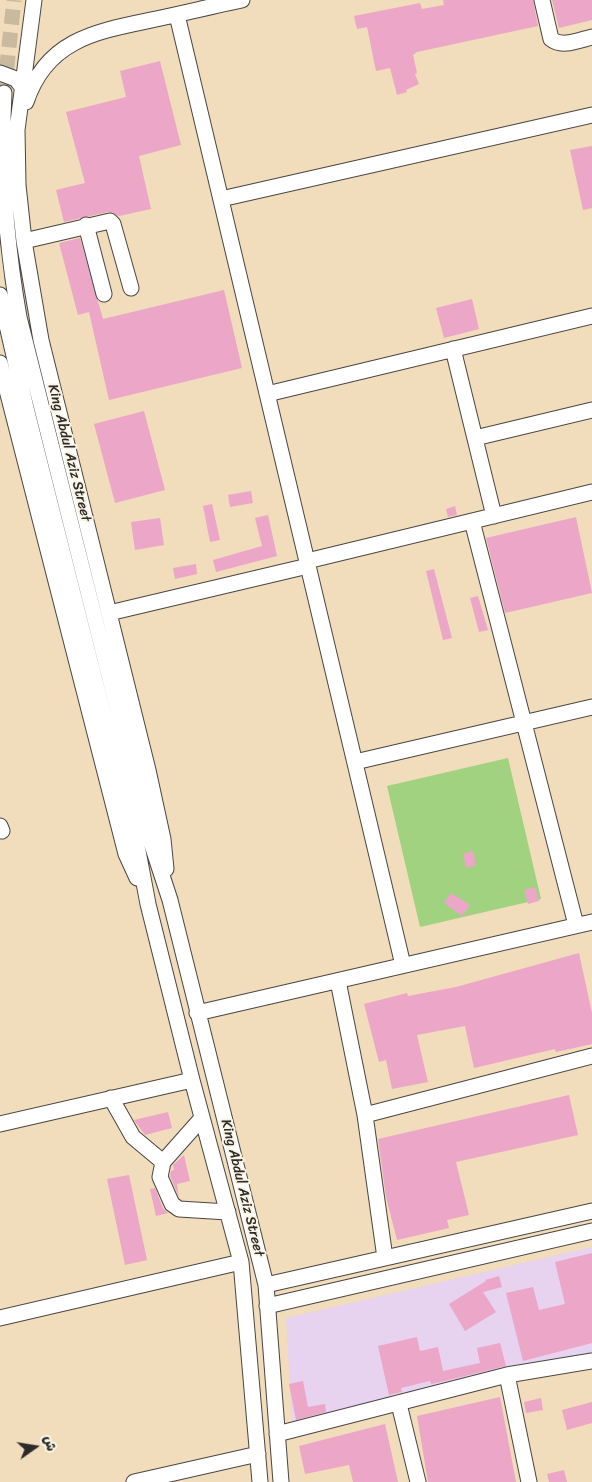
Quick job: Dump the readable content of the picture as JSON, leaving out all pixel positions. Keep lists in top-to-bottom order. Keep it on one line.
{"streets":{"street":["King Abdul Aziz Street"]},"north":"right"}
